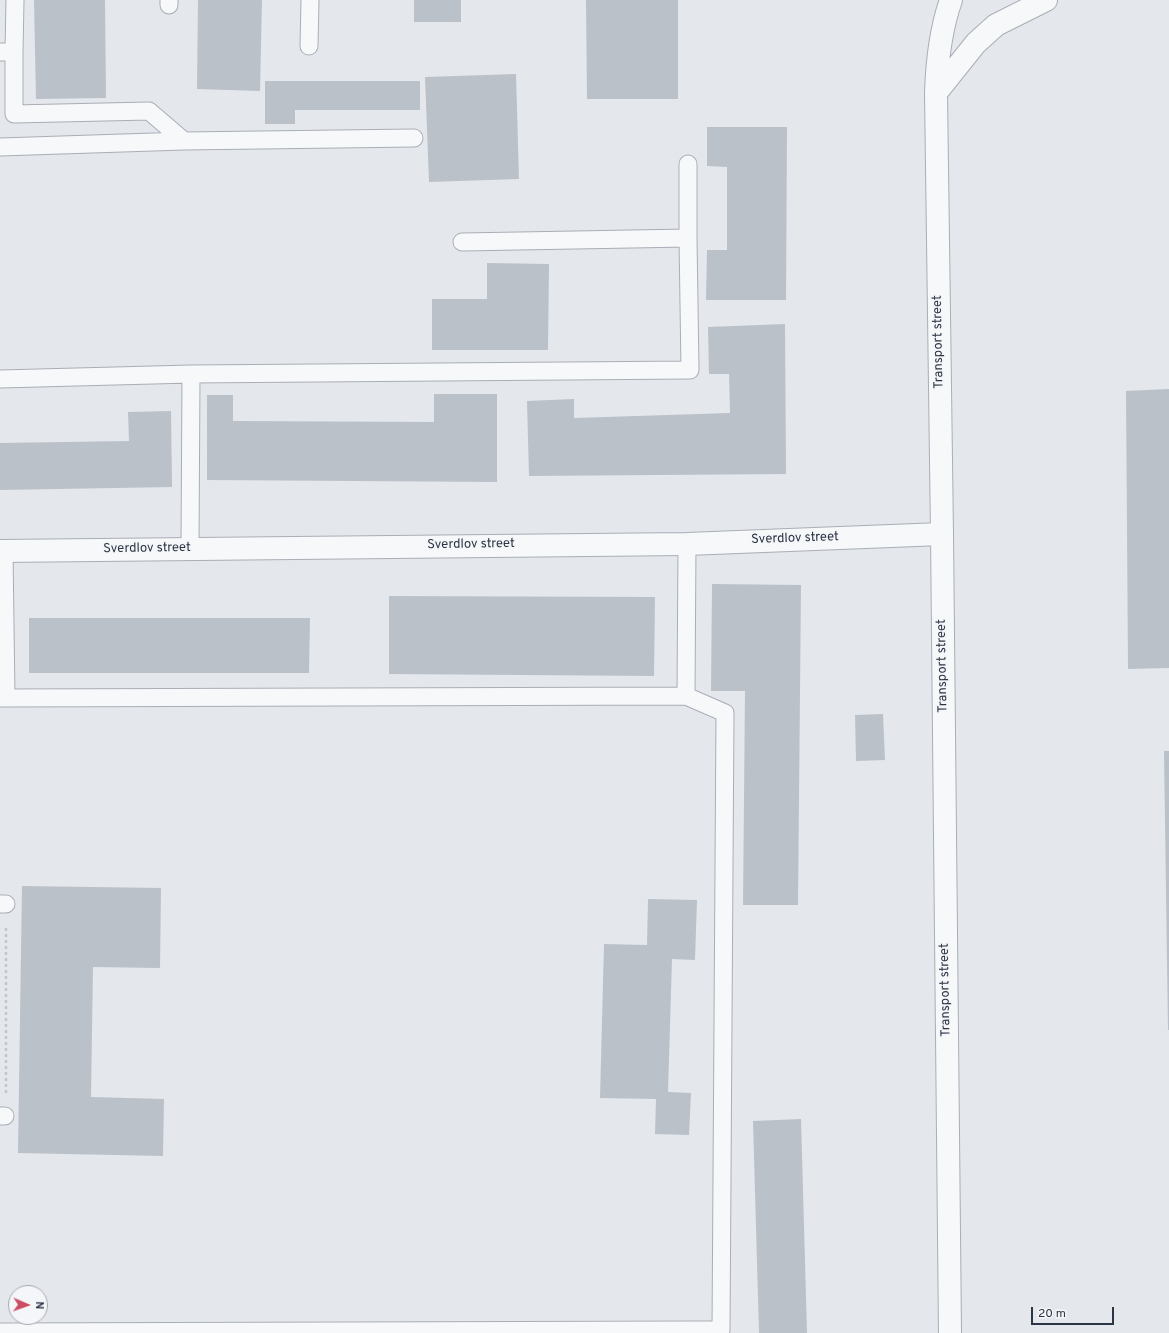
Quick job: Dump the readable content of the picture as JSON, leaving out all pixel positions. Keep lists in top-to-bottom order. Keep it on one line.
{"streets":{"street":["Transport street","Sverdlov street"]},"crossings":[["Transport street","Sverdlov street"]],"scale_bar":"20 m","north":"right"}
